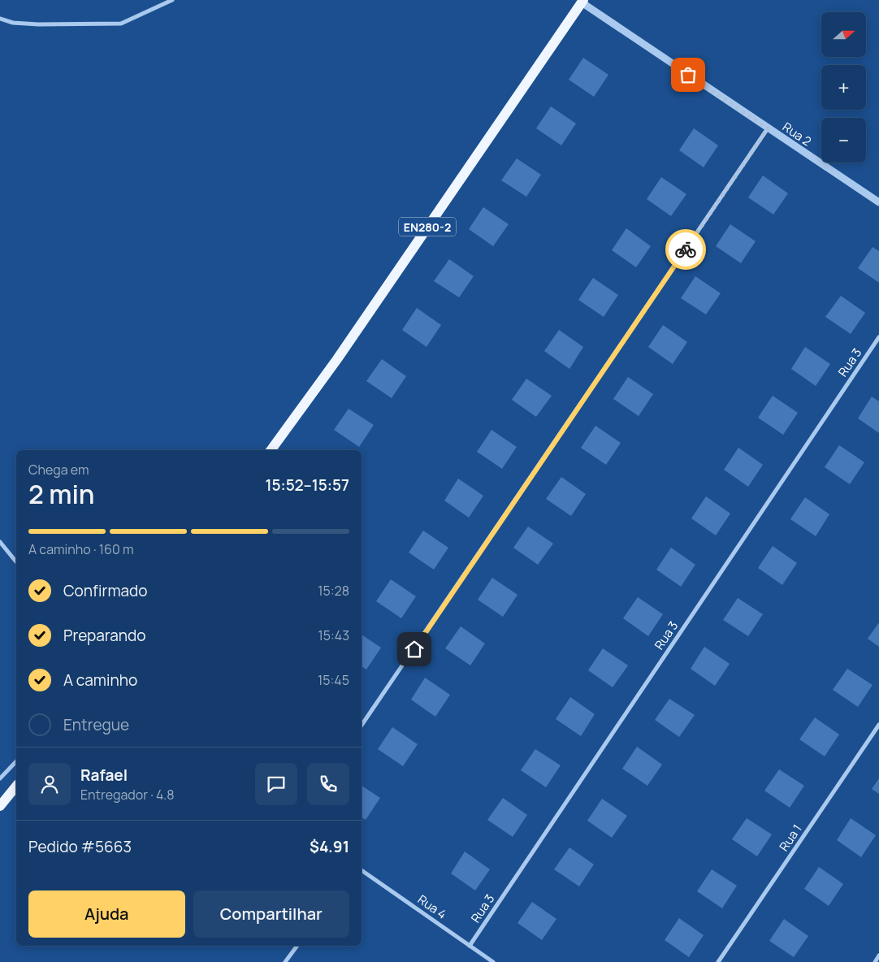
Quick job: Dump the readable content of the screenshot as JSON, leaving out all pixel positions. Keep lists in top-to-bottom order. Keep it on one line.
{"streets":{"main road":["EN280-2"],"street":["Rua 2","Rua 3","Rua 1","Rua 4"]},"crossings":[["Rua 2","EN280-2"],["Rua 3","Rua 4"]],"north":"right","page":{"map_buttons":["+","−"],"heading":["2 min","Chega em","15:52–15:57"],"panel":["Rafael","Entregador · 4.8","Pedido #5663","$4.91"],"bar":"A caminho · 160 m","list":[["Confirmado","15:28"],["Preparando","15:43"],["A caminho","15:45"],"Entregue"],"buttons":["Ajuda","Compartilhar"]}}
